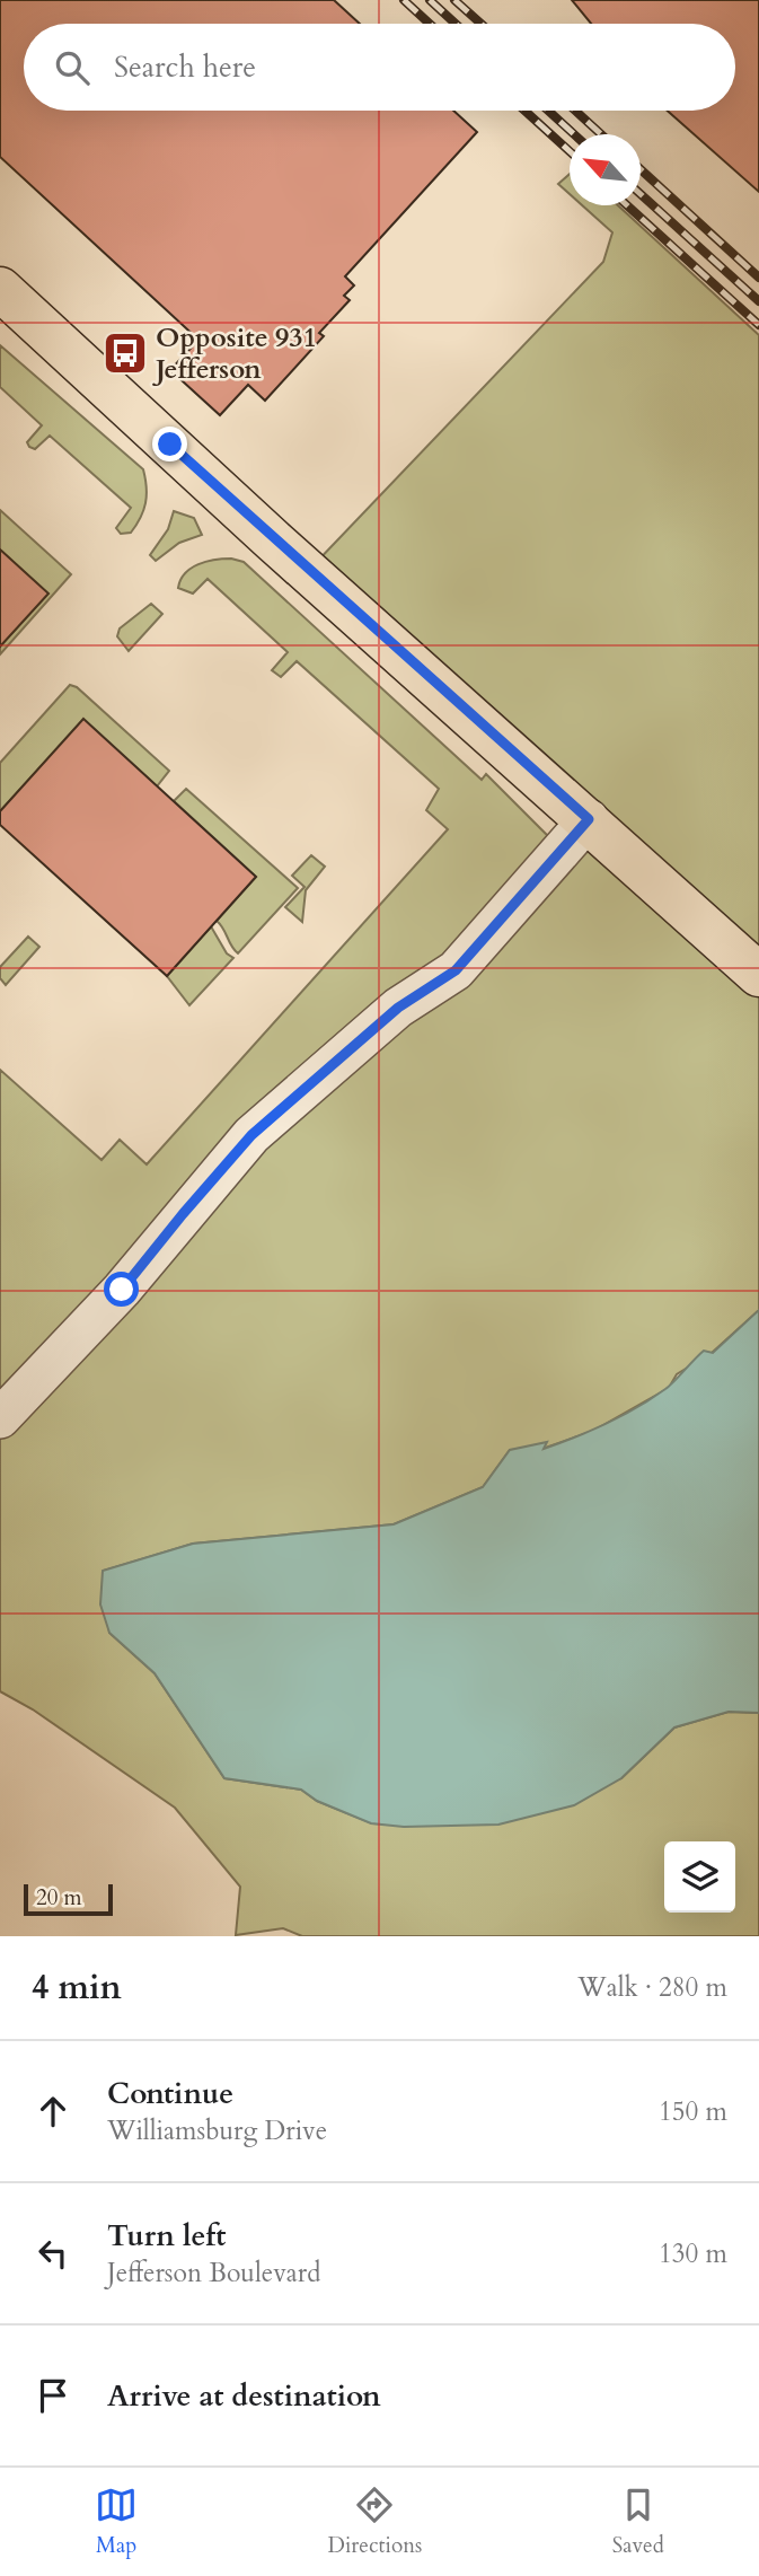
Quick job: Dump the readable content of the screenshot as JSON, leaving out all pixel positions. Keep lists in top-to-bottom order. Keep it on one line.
{"places":{"bus stop":["Opposite 931 Jefferson"]},"scale_bar":"20 m","north":"top left","page":{"search":"Search here","scale":"20 m","heading":["4 min","Walk · 280 m"],"list":[["Continue","Williamsburg Drive","150 m"],["Turn left","Jefferson Boulevard","130 m"],"Arrive at destination"],"nav":["Map","Directions","Saved"]}}
